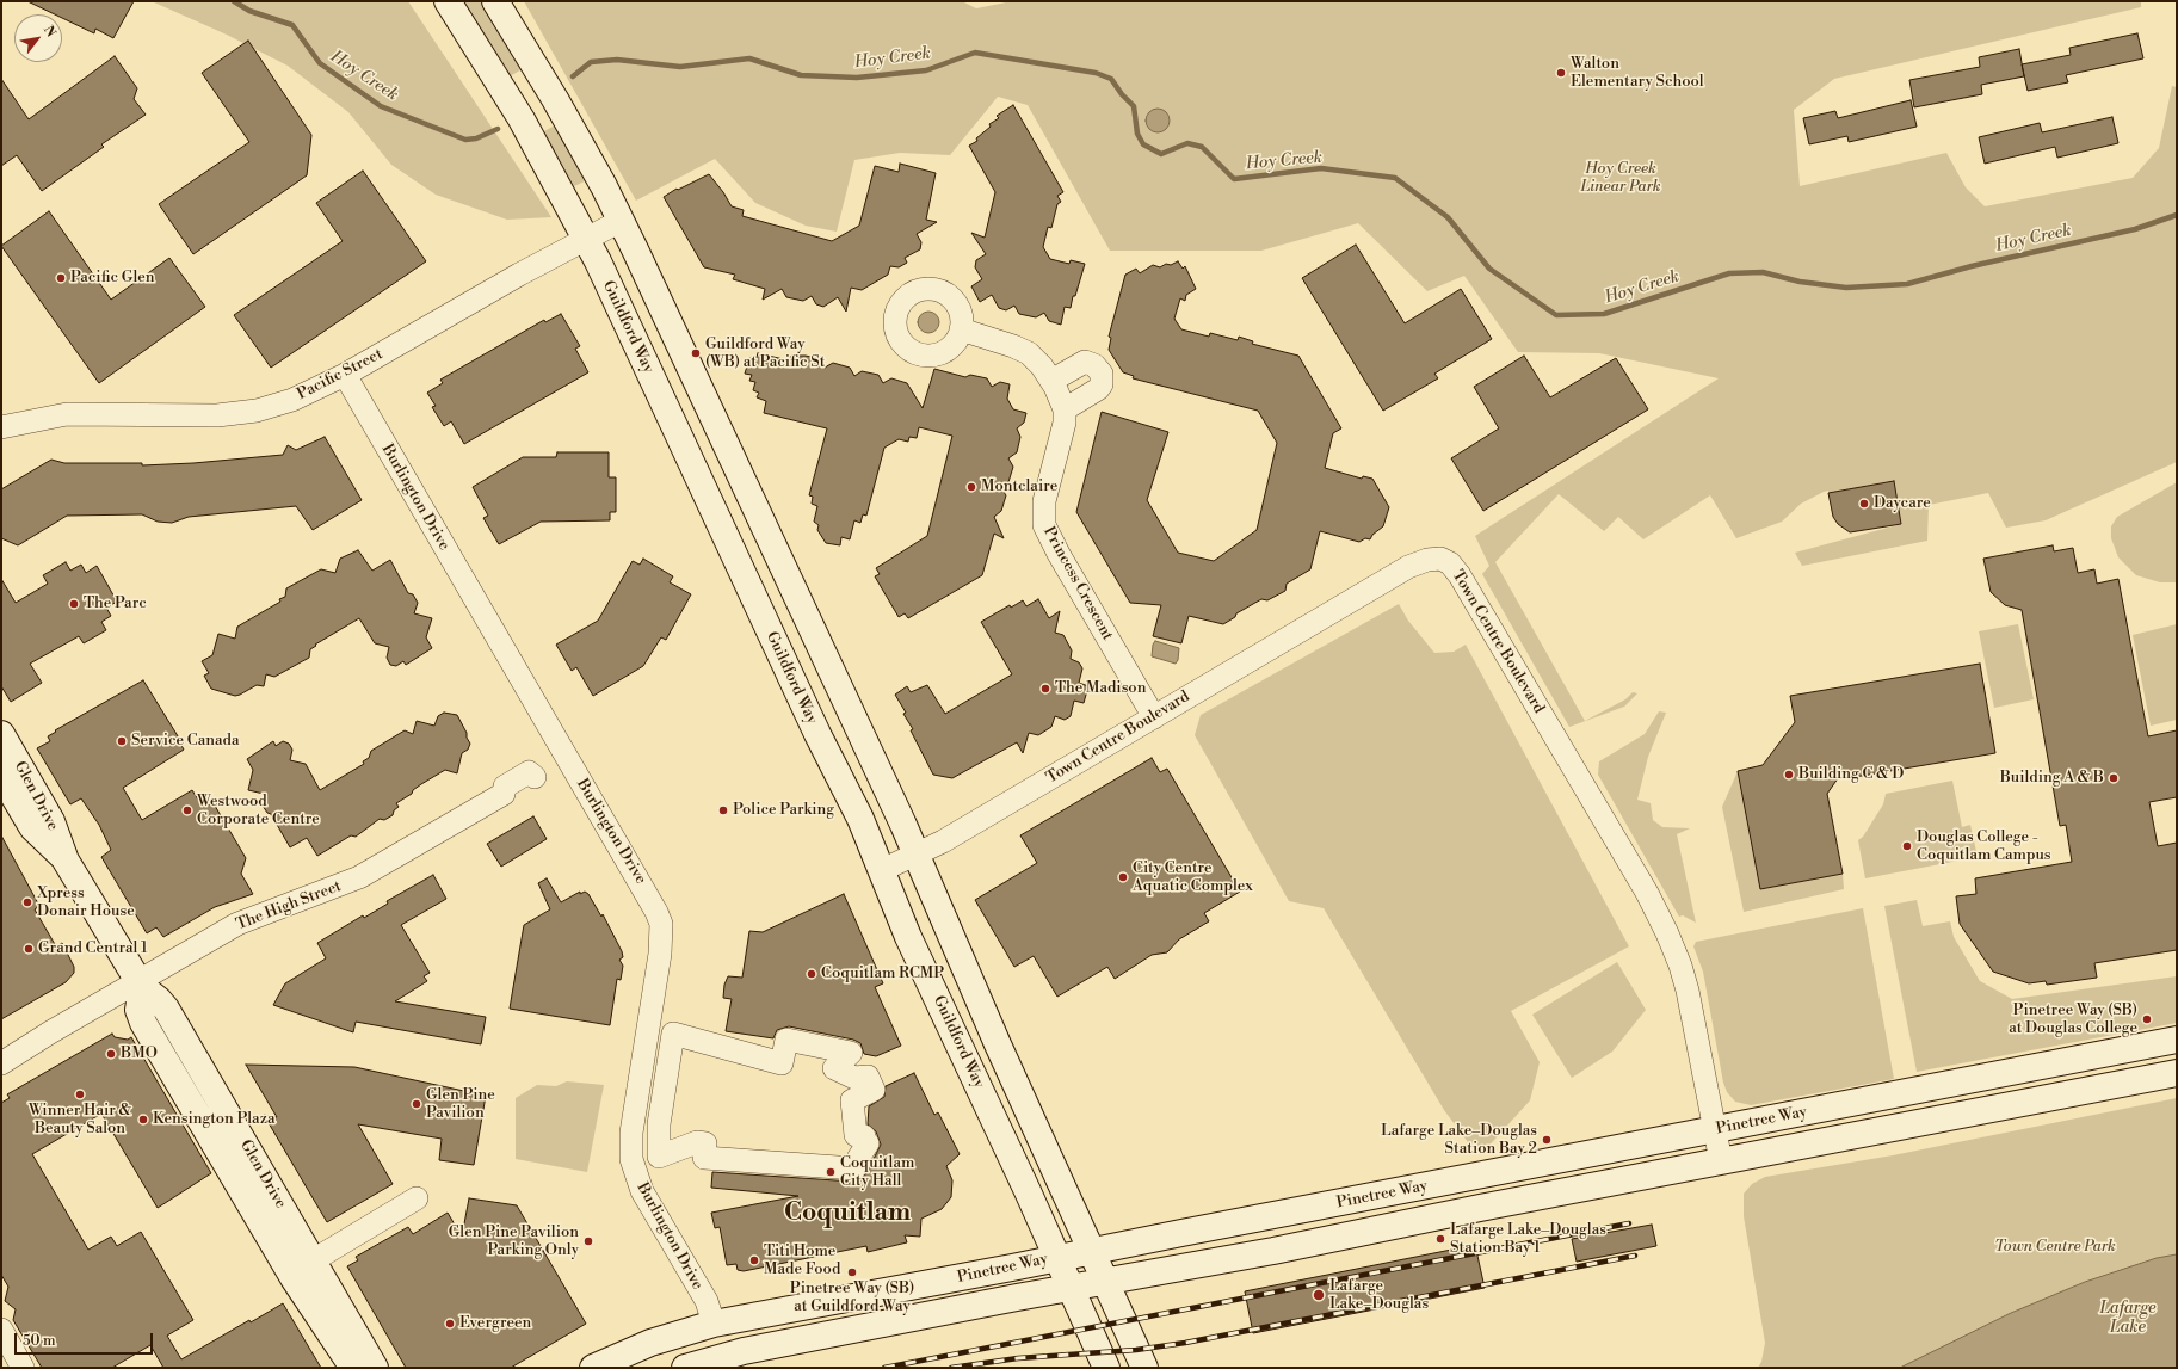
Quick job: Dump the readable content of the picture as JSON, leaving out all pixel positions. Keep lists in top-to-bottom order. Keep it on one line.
{"streets":{"main road":["Guildford Way","Glen Drive","Pinetree Way"],"street":["Pacific Street","Burlington Drive","Princess Crescent","Town Centre Boulevard","The High Street"]},"crossings":[["Guildford Way","Pacific Street"],["Guildford Way","Town Centre Boulevard"],["Guildford Way","Pinetree Way"],["Pacific Street","Burlington Drive"],["Burlington Drive","The High Street"],["Burlington Drive","Pinetree Way"],["Princess Crescent","Town Centre Boulevard"],["Town Centre Boulevard","Pinetree Way"],["Glen Drive","The High Street"]],"districts":["Coquitlam"],"water":["Hoy Creek","Lafarge Lake"],"parks":["Hoy Creek Linear Park","Town Centre Park"],"places":["Walton Elementary School","Pacific Glen","Guildford Way (WB) at Pacific St","Montclaire","Daycare","The Parc","The Madison","Service Canada","Building C & D","Building A & B","Westwood Corporate Centre","Police Parking","Douglas College - Coquitlam Campus","City Centre Aquatic Complex","Xpress Donair House","Grand Central 1","Coquitlam RCMP","Pinetree Way (SB) at Douglas College","BMO","Winner Hair & Beauty Salon","Glen Pine Pavilion","Kensington Plaza","Lafarge Lake–Douglas Station Bay 2","Coquitlam City Hall","Lafarge Lake–Douglas Station Bay 1","Glen Pine Pavilion Parking Only","Titi Home Made Food","Pinetree Way (SB) at Guildford Way","Lafarge Lake–Douglas","Evergreen"],"scale_bar":"50 m","north":"top right"}
